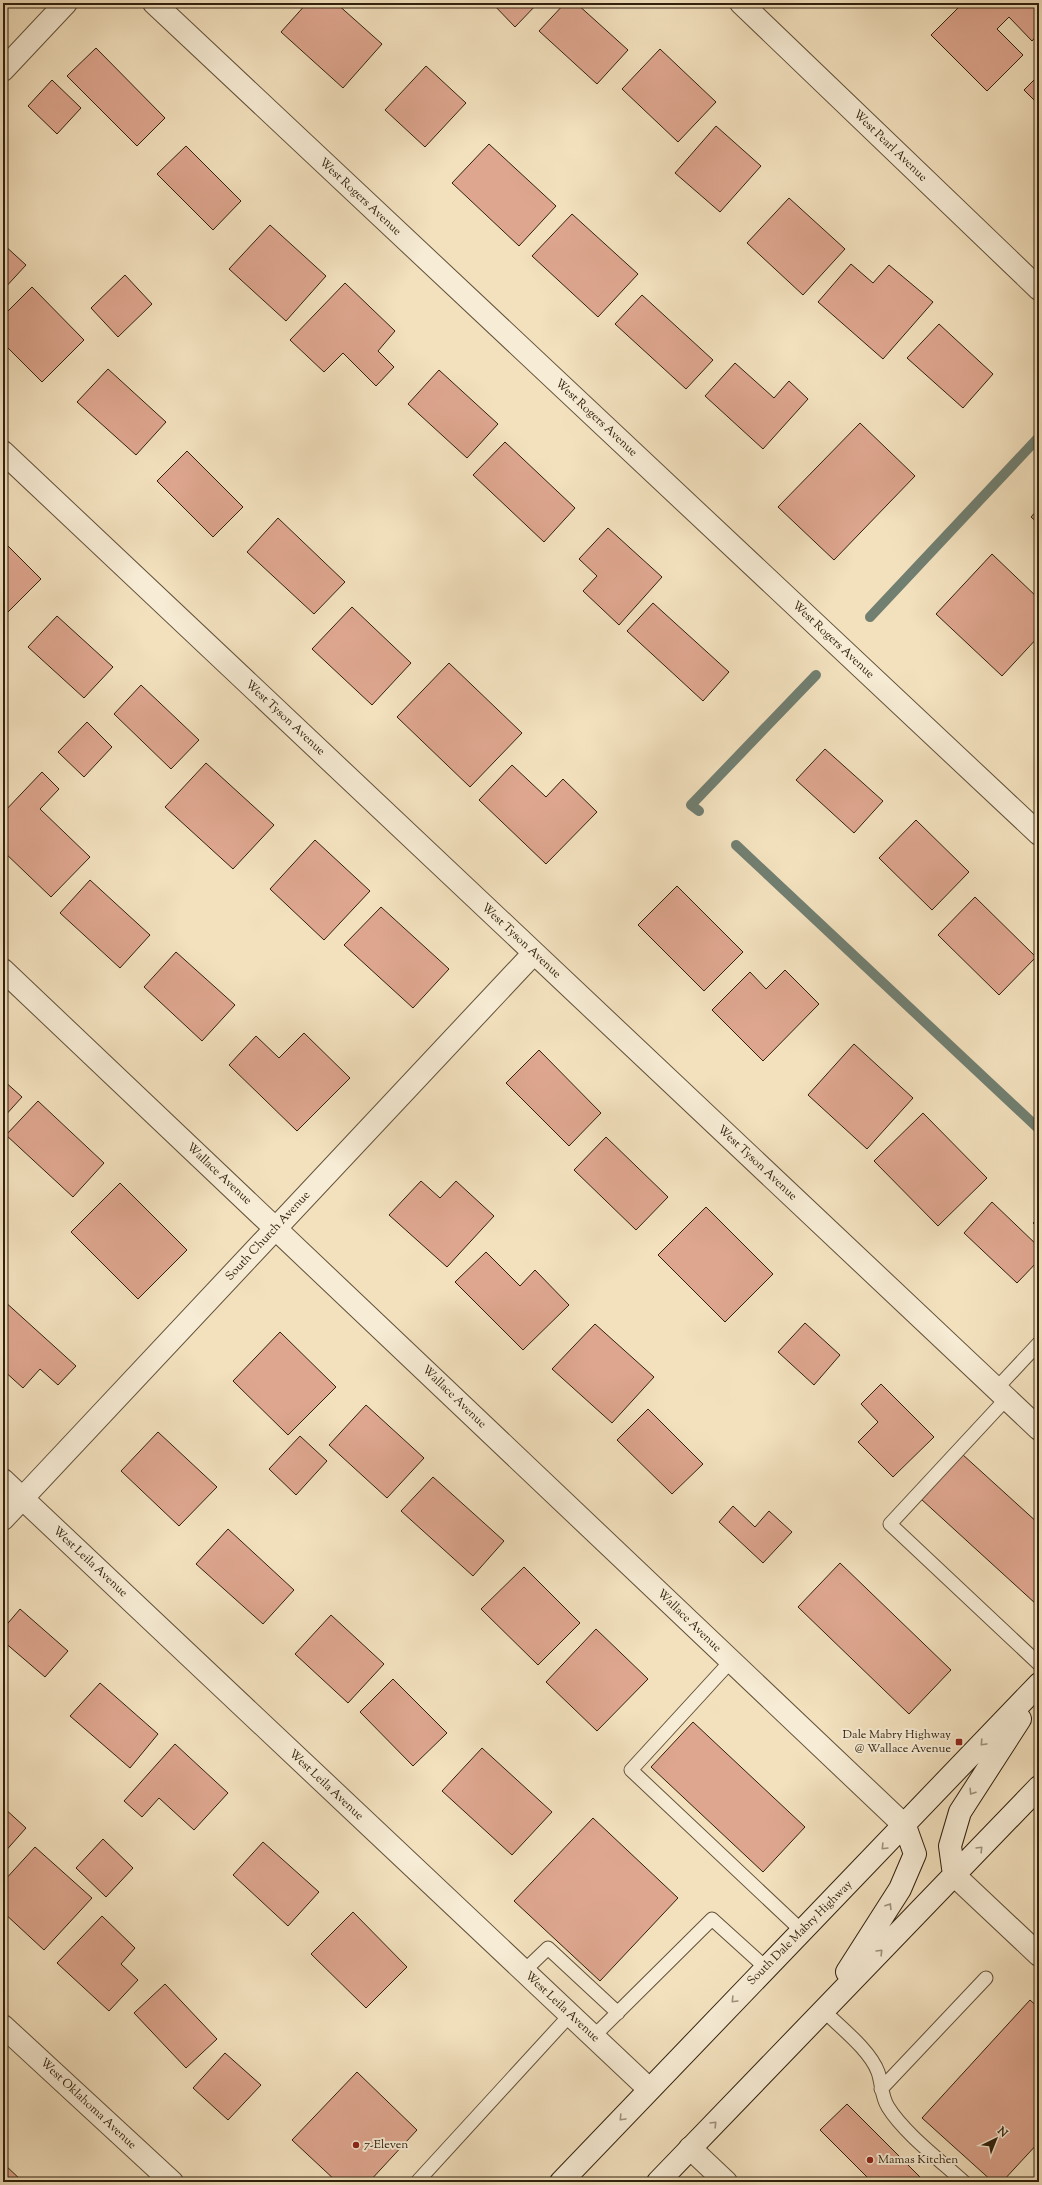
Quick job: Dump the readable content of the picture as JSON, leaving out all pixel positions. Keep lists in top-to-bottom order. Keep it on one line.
{"streets":{"street":["West Pearl Avenue","West Rogers Avenue","West Tyson Avenue","Wallace Avenue","South Church Avenue","West Leila Avenue","South Dale Mabry Highway","West Oklahoma Avenue"]},"crossings":[["West Tyson Avenue","South Church Avenue"],["Wallace Avenue","South Church Avenue"],["Wallace Avenue","South Dale Mabry Highway"],["South Church Avenue","West Leila Avenue"],["West Leila Avenue","South Dale Mabry Highway"]],"places":{"transit":["Dale Mabry Highway @ Wallace Avenue"],"other":["7-Eleven","Mamas Kitchen"]},"north":"top right"}
